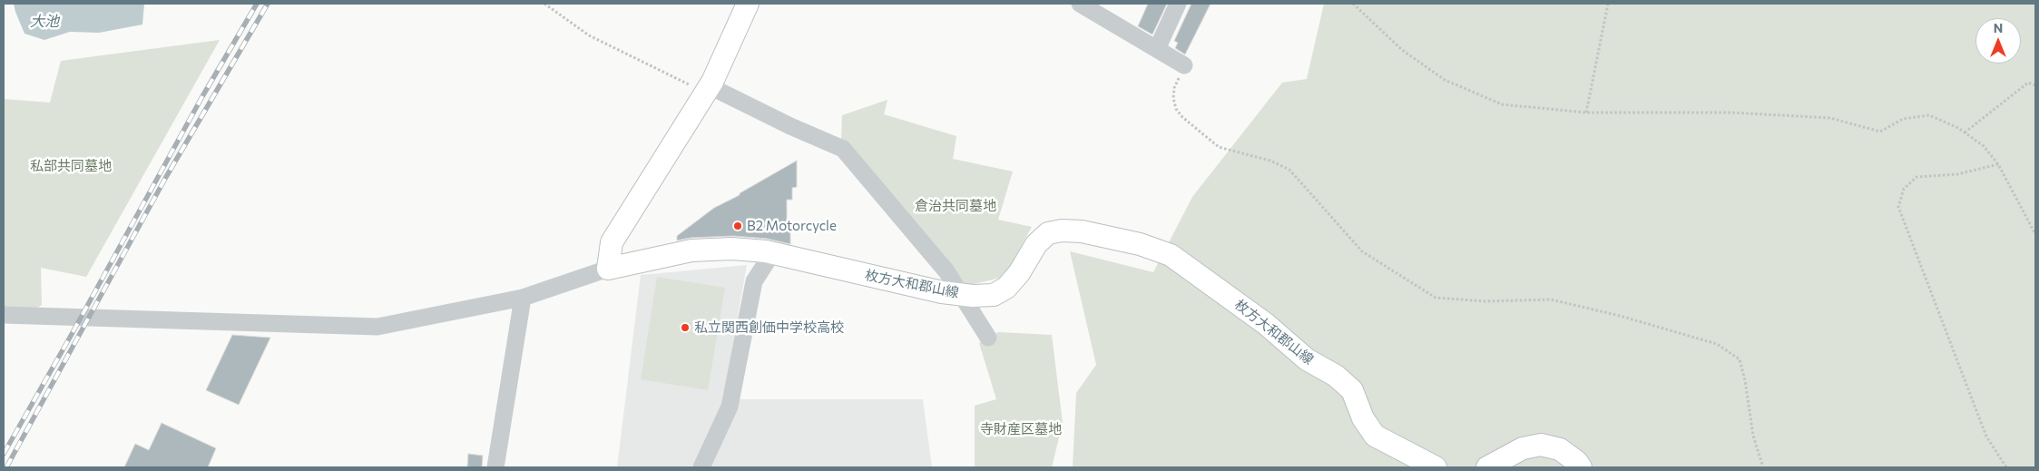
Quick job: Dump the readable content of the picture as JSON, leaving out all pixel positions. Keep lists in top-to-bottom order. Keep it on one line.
{"streets":{"main road":["枚方大和郡山線"]},"water":["大池"],"parks":["私部共同墓地","倉治共同墓地","寺財産区墓地"],"places":["B2 Motorcycle","私立関西創価中学校高校"],"north":"top"}
